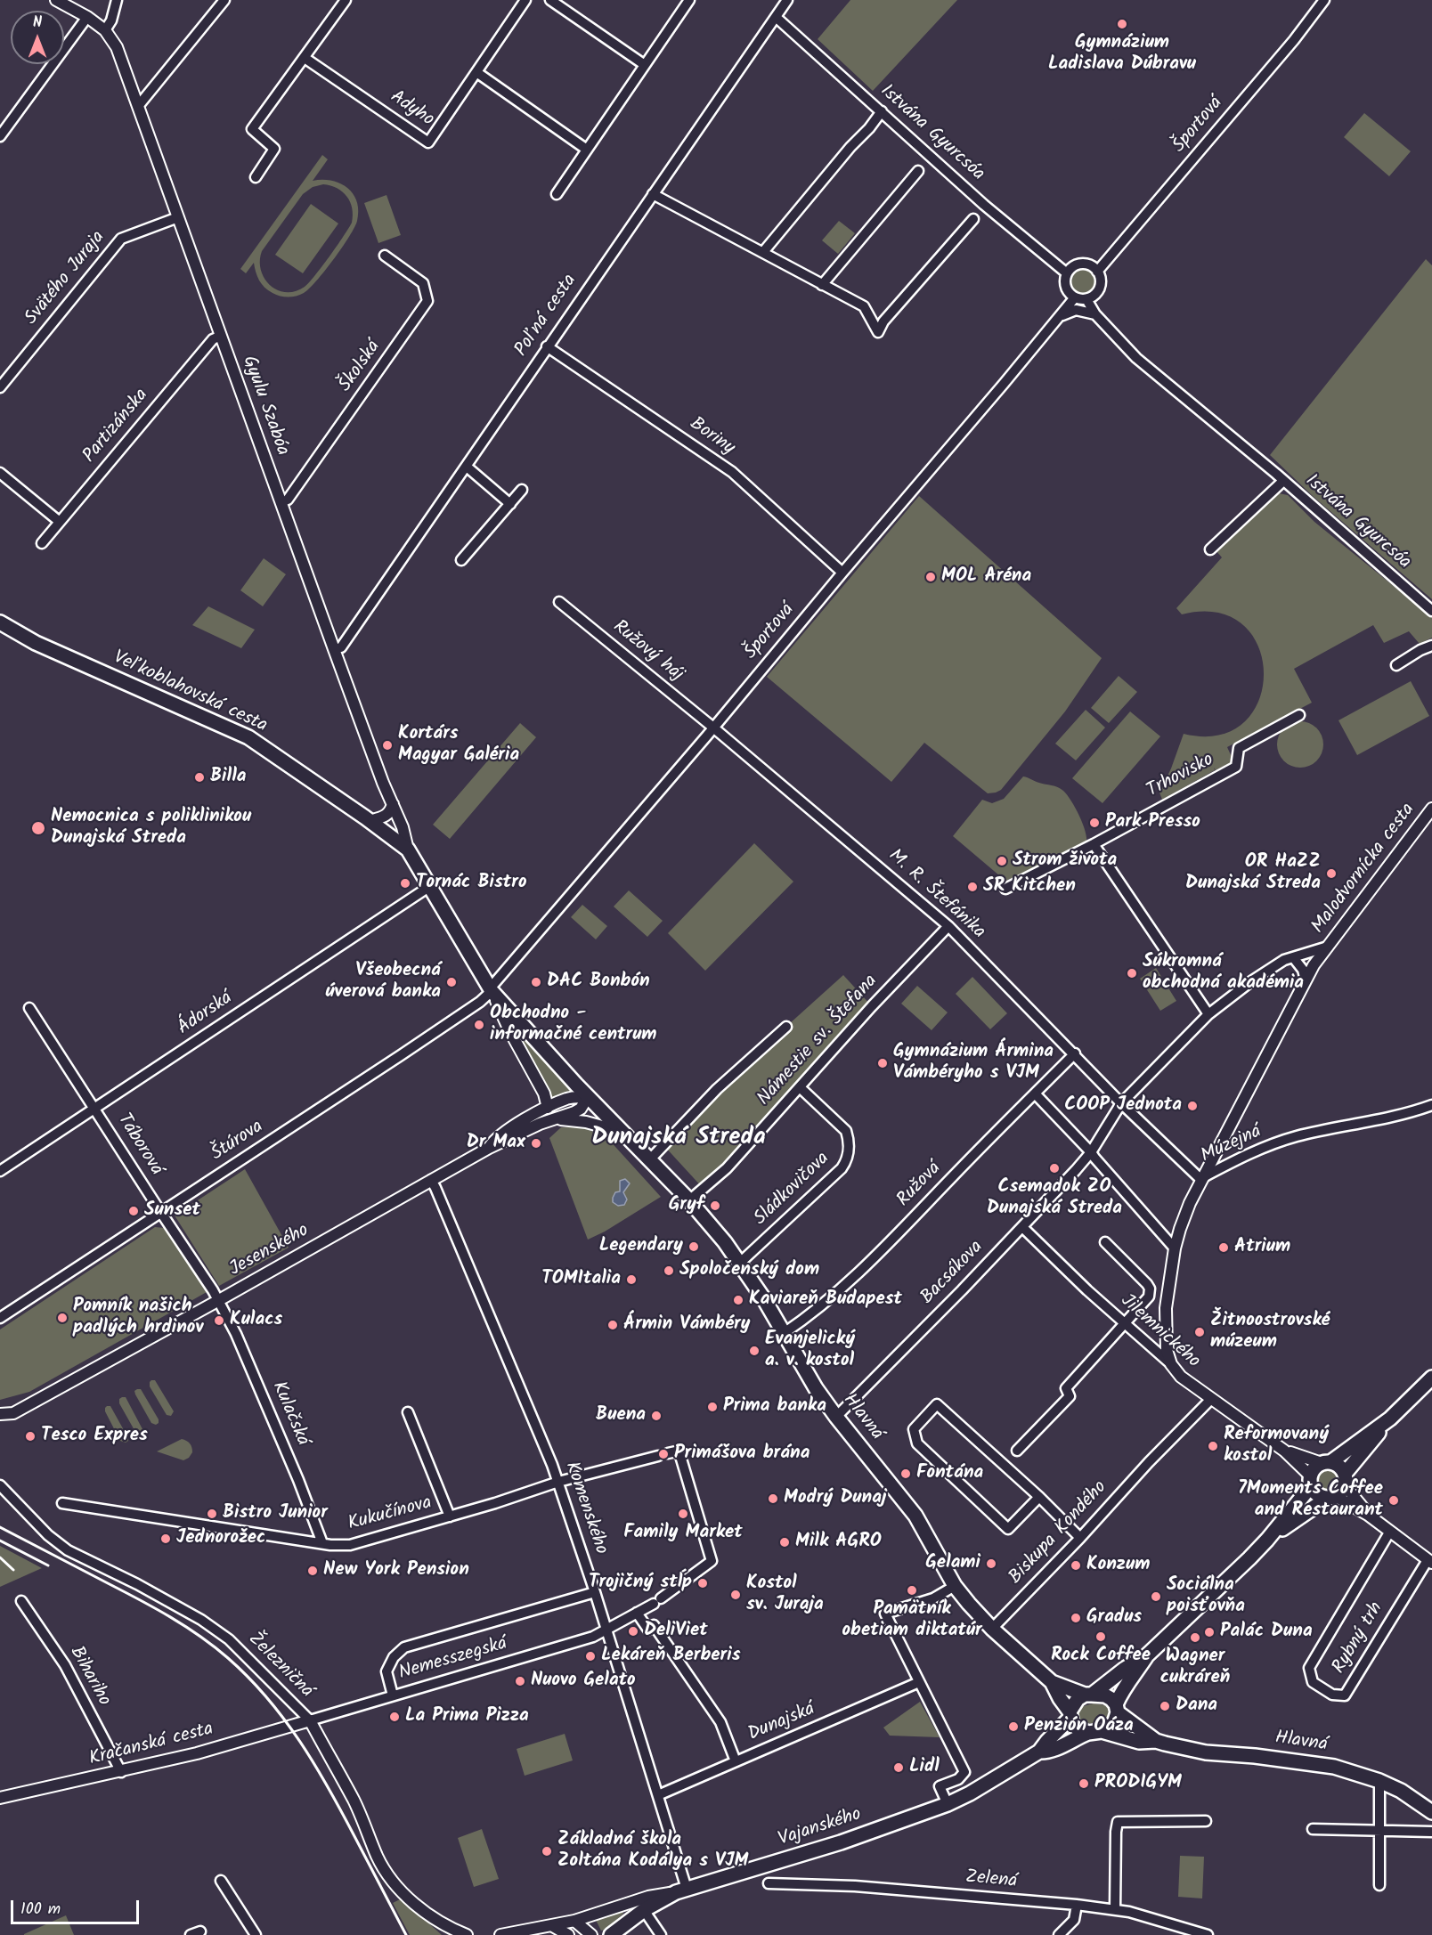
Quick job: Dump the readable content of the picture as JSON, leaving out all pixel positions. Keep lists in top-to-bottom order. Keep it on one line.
{"streets":{"main road":["Veľkoblahovská cesta","Hlavná","Vajanského"],"street":["Adyho","Športová","Istvána Gyurcsóa","Svätého Juraja","Poľná cesta","Školská","Gyulu Szabóa","Partizánska","Boriny","Ružový háj","Trhovisko","Malodvornícka cesta","M. R. Štefánika","Ádorská","Námestie sv. Štefana","Štúrova","Táborová","Múzejná","Ružová","Sládkovičova","Jesenského","Bacsákova","Jilemnického","Kulačská","Komenského","Kukučínova","Biskupa Kondého","Rybný trh","Nemesszegská","Železničná","Bihariho","Dunajská","Kračanská cesta","Zelená"]},"crossings":[["Športová","Istvána Gyurcsóa"],["Športová","Boriny"],["Športová","Ružový háj"],["Športová","M. R. Štefánika"],["Športová","Štúrova"],["Športová","Hlavná"],["Istvána Gyurcsóa","Poľná cesta"],["Svätého Juraja","Gyulu Szabóa"],["Poľná cesta","Gyulu Szabóa"],["Poľná cesta","Boriny"],["Školská","Gyulu Szabóa"],["Gyulu Szabóa","Partizánska"],["Gyulu Szabóa","Veľkoblahovská cesta"],["Gyulu Szabóa","Hlavná"],["Ružový háj","M. R. Štefánika"],["Veľkoblahovská cesta","Hlavná"],["Malodvornícka cesta","Múzejná"],["M. R. Štefánika","Námestie sv. Štefana"],["M. R. Štefánika","Ružová"],["M. R. Štefánika","Bacsákova"],["Ádorská","Táborová"],["Ádorská","Hlavná"],["Námestie sv. Štefana","Sládkovičova"],["Námestie sv. Štefana","Hlavná"],["Štúrova","Táborová"],["Štúrova","Hlavná"],["Táborová","Jesenského"],["Táborová","Kulačská"],["Múzejná","Jilemnického"],["Ružová","Hlavná"],["Sládkovičova","Hlavná"],["Jesenského","Kulačská"],["Jesenského","Hlavná"],["Jesenského","Komenského"],["Bacsákova","Jilemnického"],["Bacsákova","Hlavná"],["Jilemnického","Biskupa Kondého"],["Kulačská","Kukučínova"],["Hlavná","Biskupa Kondého"],["Komenského","Kukučínova"],["Komenského","Nemesszegská"],["Komenského","Dunajská"],["Komenského","Vajanského"],["Kukučínova","Nemesszegská"],["Nemesszegská","Železničná"],["Nemesszegská","Kračanská cesta"],["Železničná","Kračanská cesta"],["Bihariho","Kračanská cesta"]],"districts":["Dunajská Streda"],"places":["Gymnázium Ladislava Dúbravu","MOL Aréna","Kortárs Magyar Galéria","Billa","Park Presso","Nemocnica s poliklinikou Dunajská Streda","Strom života","OR HaZZ Dunajská Streda","Tornác Bistro","SR Kitchen","Súkromná obchodná akadémia","Všeobecná úverová banka","DAC Bonbón","Obchodno - informačné centrum","Gymnázium Ármina Vámbéryho s VJM","COOP Jednota","Dr Max","Csemadok ZO Dunajská Streda","Gryf","Sunset","Legendary","Atrium","Spoločenský dom","TOMItalia","Kaviareň Budapest","Pomník našich padlých hrdinov","Kulacs","Ármin Vámbéry","Žitnoostrovské múzeum","Evanjelický a. v. kostol","Prima banka","Buena","Tesco Expres","Reformovaný kostol","Primášova brána","Fontána","Modrý Dunaj","7Moments Coffee and Restaurant","Bistro Junior","Family Market","Jednorožec","Milk AGRO","Gelami","Konzum","New York Pension","Trojičný stĺp","Pamätník obetiam diktatúr","Kostol sv. Juraja","Sociálna poisťovňa","Gradus","DeliViet","Palác Duna","Rock Coffee","Wagner cukráreň","Lekáreň Berberis","Nuovo Gelato","Dana","La Prima Pizza","Penzión Oáza","Lidl","PRODIGYM","Základná škola Zoltána Kodálya s VJM"],"scale_bar":"100 m","north":"top"}
